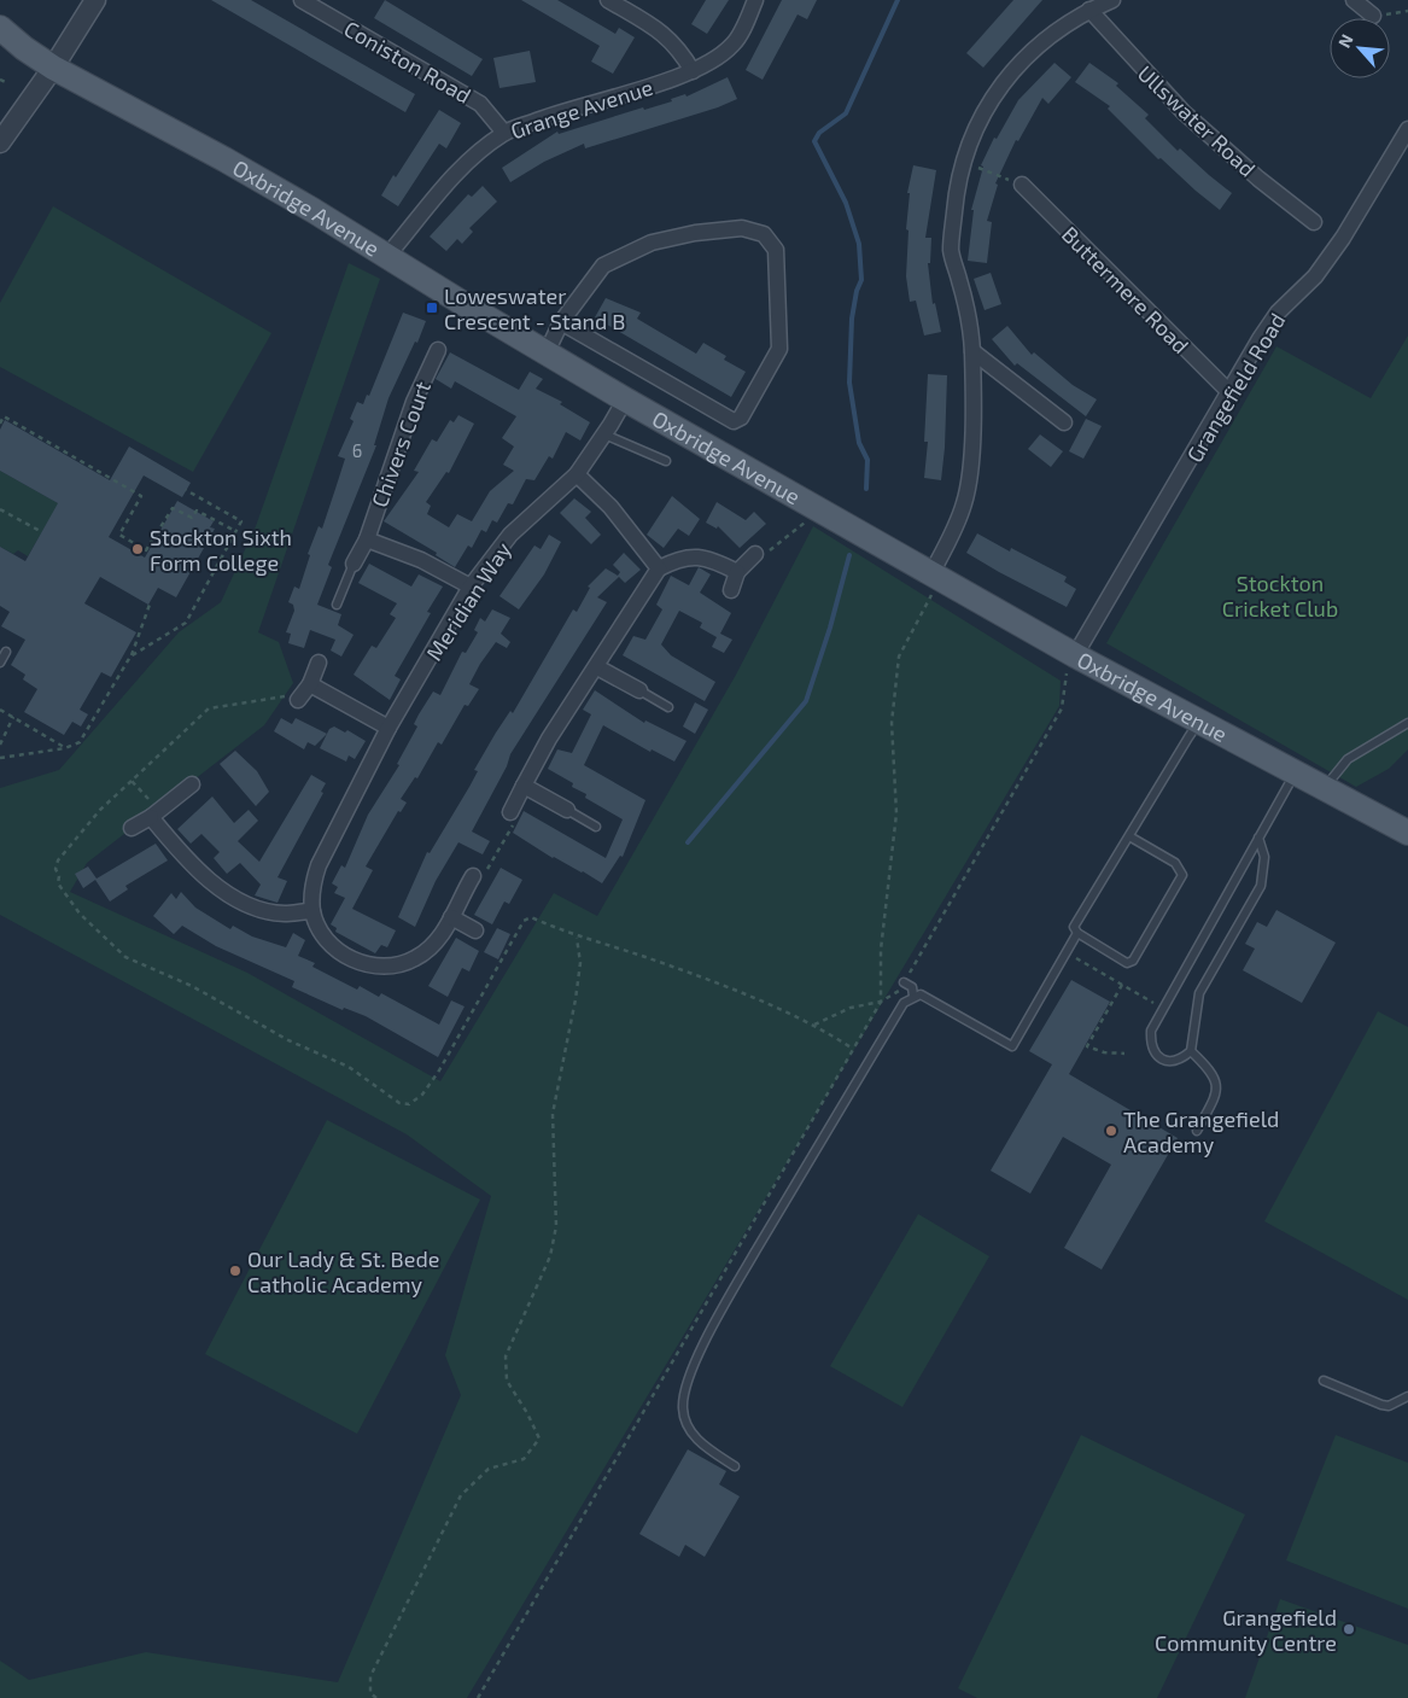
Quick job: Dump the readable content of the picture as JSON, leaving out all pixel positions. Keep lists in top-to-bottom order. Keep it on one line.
{"streets":{"main road":["Oxbridge Avenue"],"street":["Coniston Road","Grange Avenue","Ullswater Road","Buttermere Road","Grangefield Road","Chivers Court","Meridian Way"]},"crossings":[["Coniston Road","Grange Avenue"],["Grange Avenue","Oxbridge Avenue"],["Oxbridge Avenue","Grangefield Road"],["Oxbridge Avenue","Meridian Way"],["Buttermere Road","Grangefield Road"]],"parks":["Stockton Cricket Club"],"places":{"transit":["Loweswater Crescent - Stand B"],"other":["Stockton Sixth Form College","The Grangefield Academy","Our Lady & St. Bede Catholic Academy","Grangefield Community Centre"]},"house_numbers":["6"],"north":"top left"}
